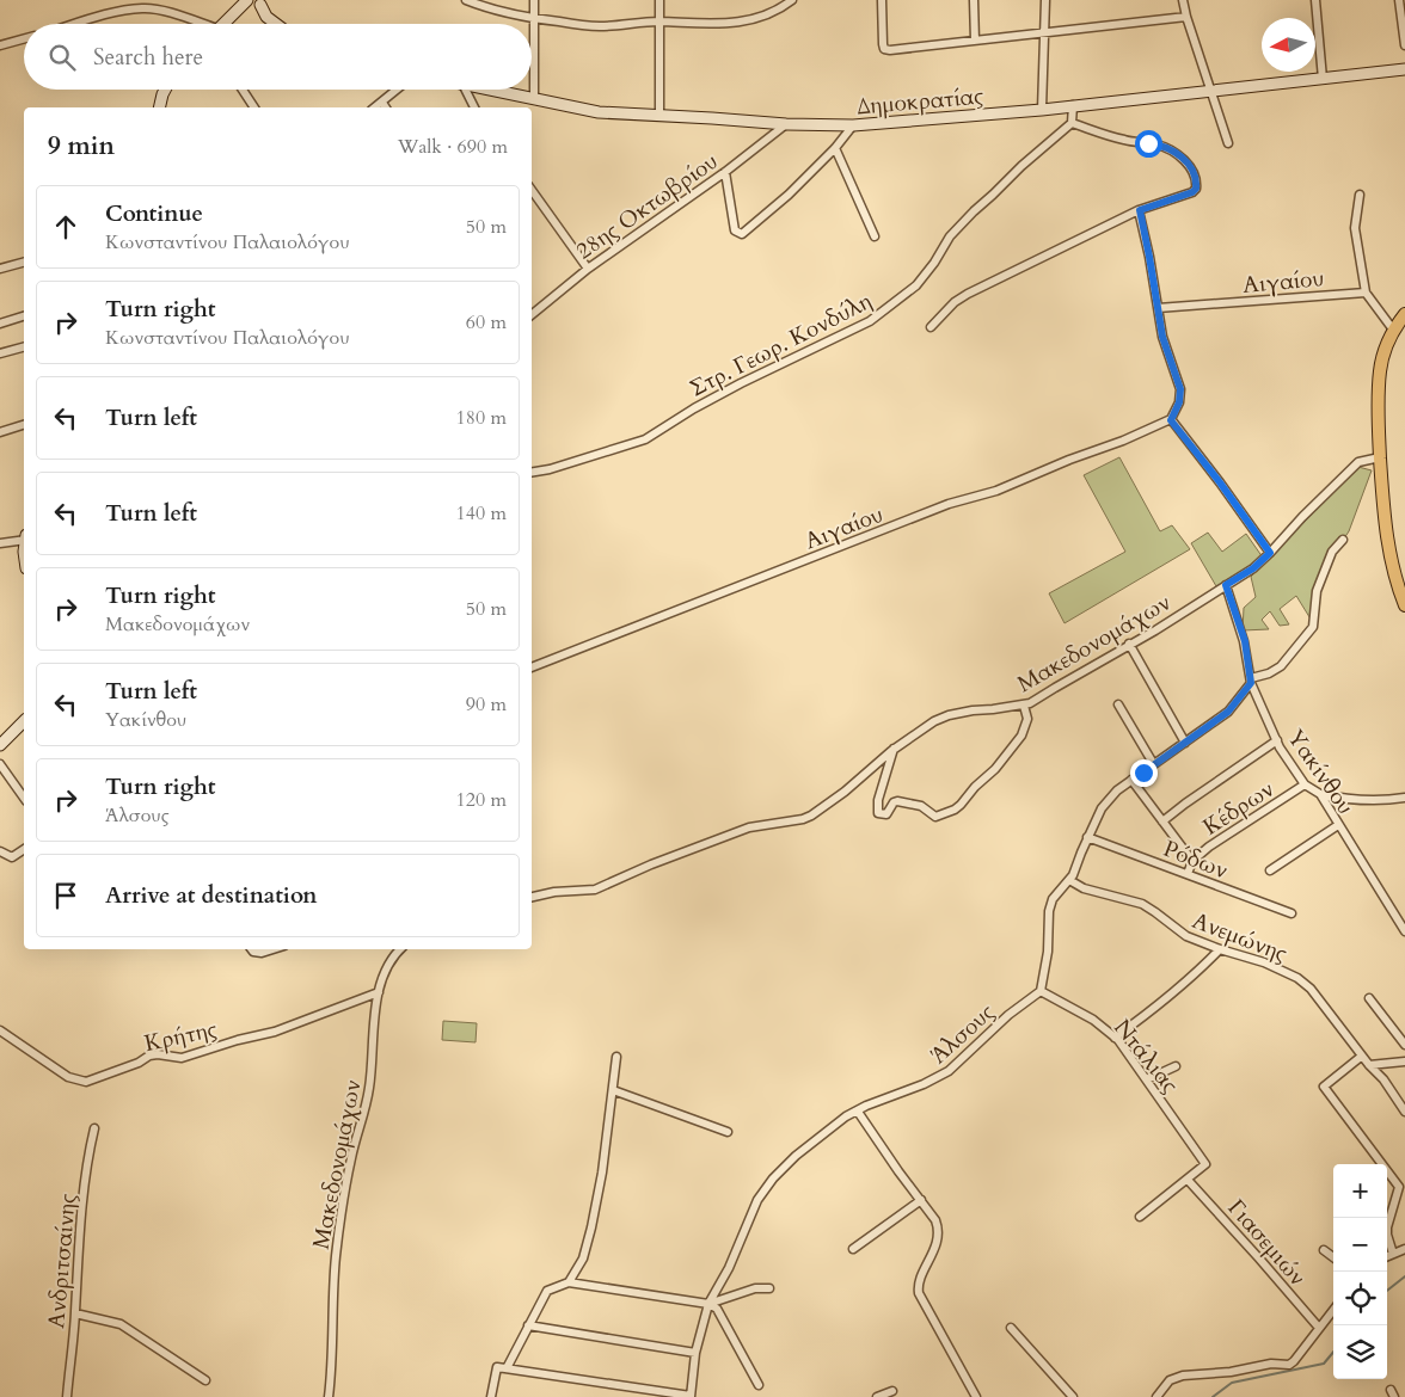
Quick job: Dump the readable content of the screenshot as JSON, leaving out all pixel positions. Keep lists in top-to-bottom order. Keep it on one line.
{"streets":{"street":["Δημοκρατίας","28ης Οκτωβρίου","Αιγαίου","Στρ. Γεωρ. Κονδύλη","Μακεδονομάχων","Υακίνθου","Κέδρων","Ρόδων","Ανεμώνης","Άλσους","Κρήτης","Ντάλιας","Γιασεμιών","Ανδριτσαίνης"]},"crossings":[["Δημοκρατίας","28ης Οκτωβρίου"],["Μακεδονομάχων","Υακίνθου"],["Μακεδονομάχων","Κρήτης"],["Υακίνθου","Κέδρων"],["Άλσους","Ντάλιας"],["Ντάλιας","Γιασεμιών"]],"north":"left","page":{"search":"Search here","heading":["9 min","Walk · 690 m"],"list":[["Continue","Κωνσταντίνου Παλαιολόγου","50 m"],["Turn right","Κωνσταντίνου Παλαιολόγου","60 m"],["Turn left","180 m"],["Turn left","140 m"],["Turn right","Μακεδονομάχων","50 m"],["Turn left","Υακίνθου","90 m"],["Turn right","Άλσους","120 m"],"Arrive at destination"],"map_buttons":["+","−"]}}
